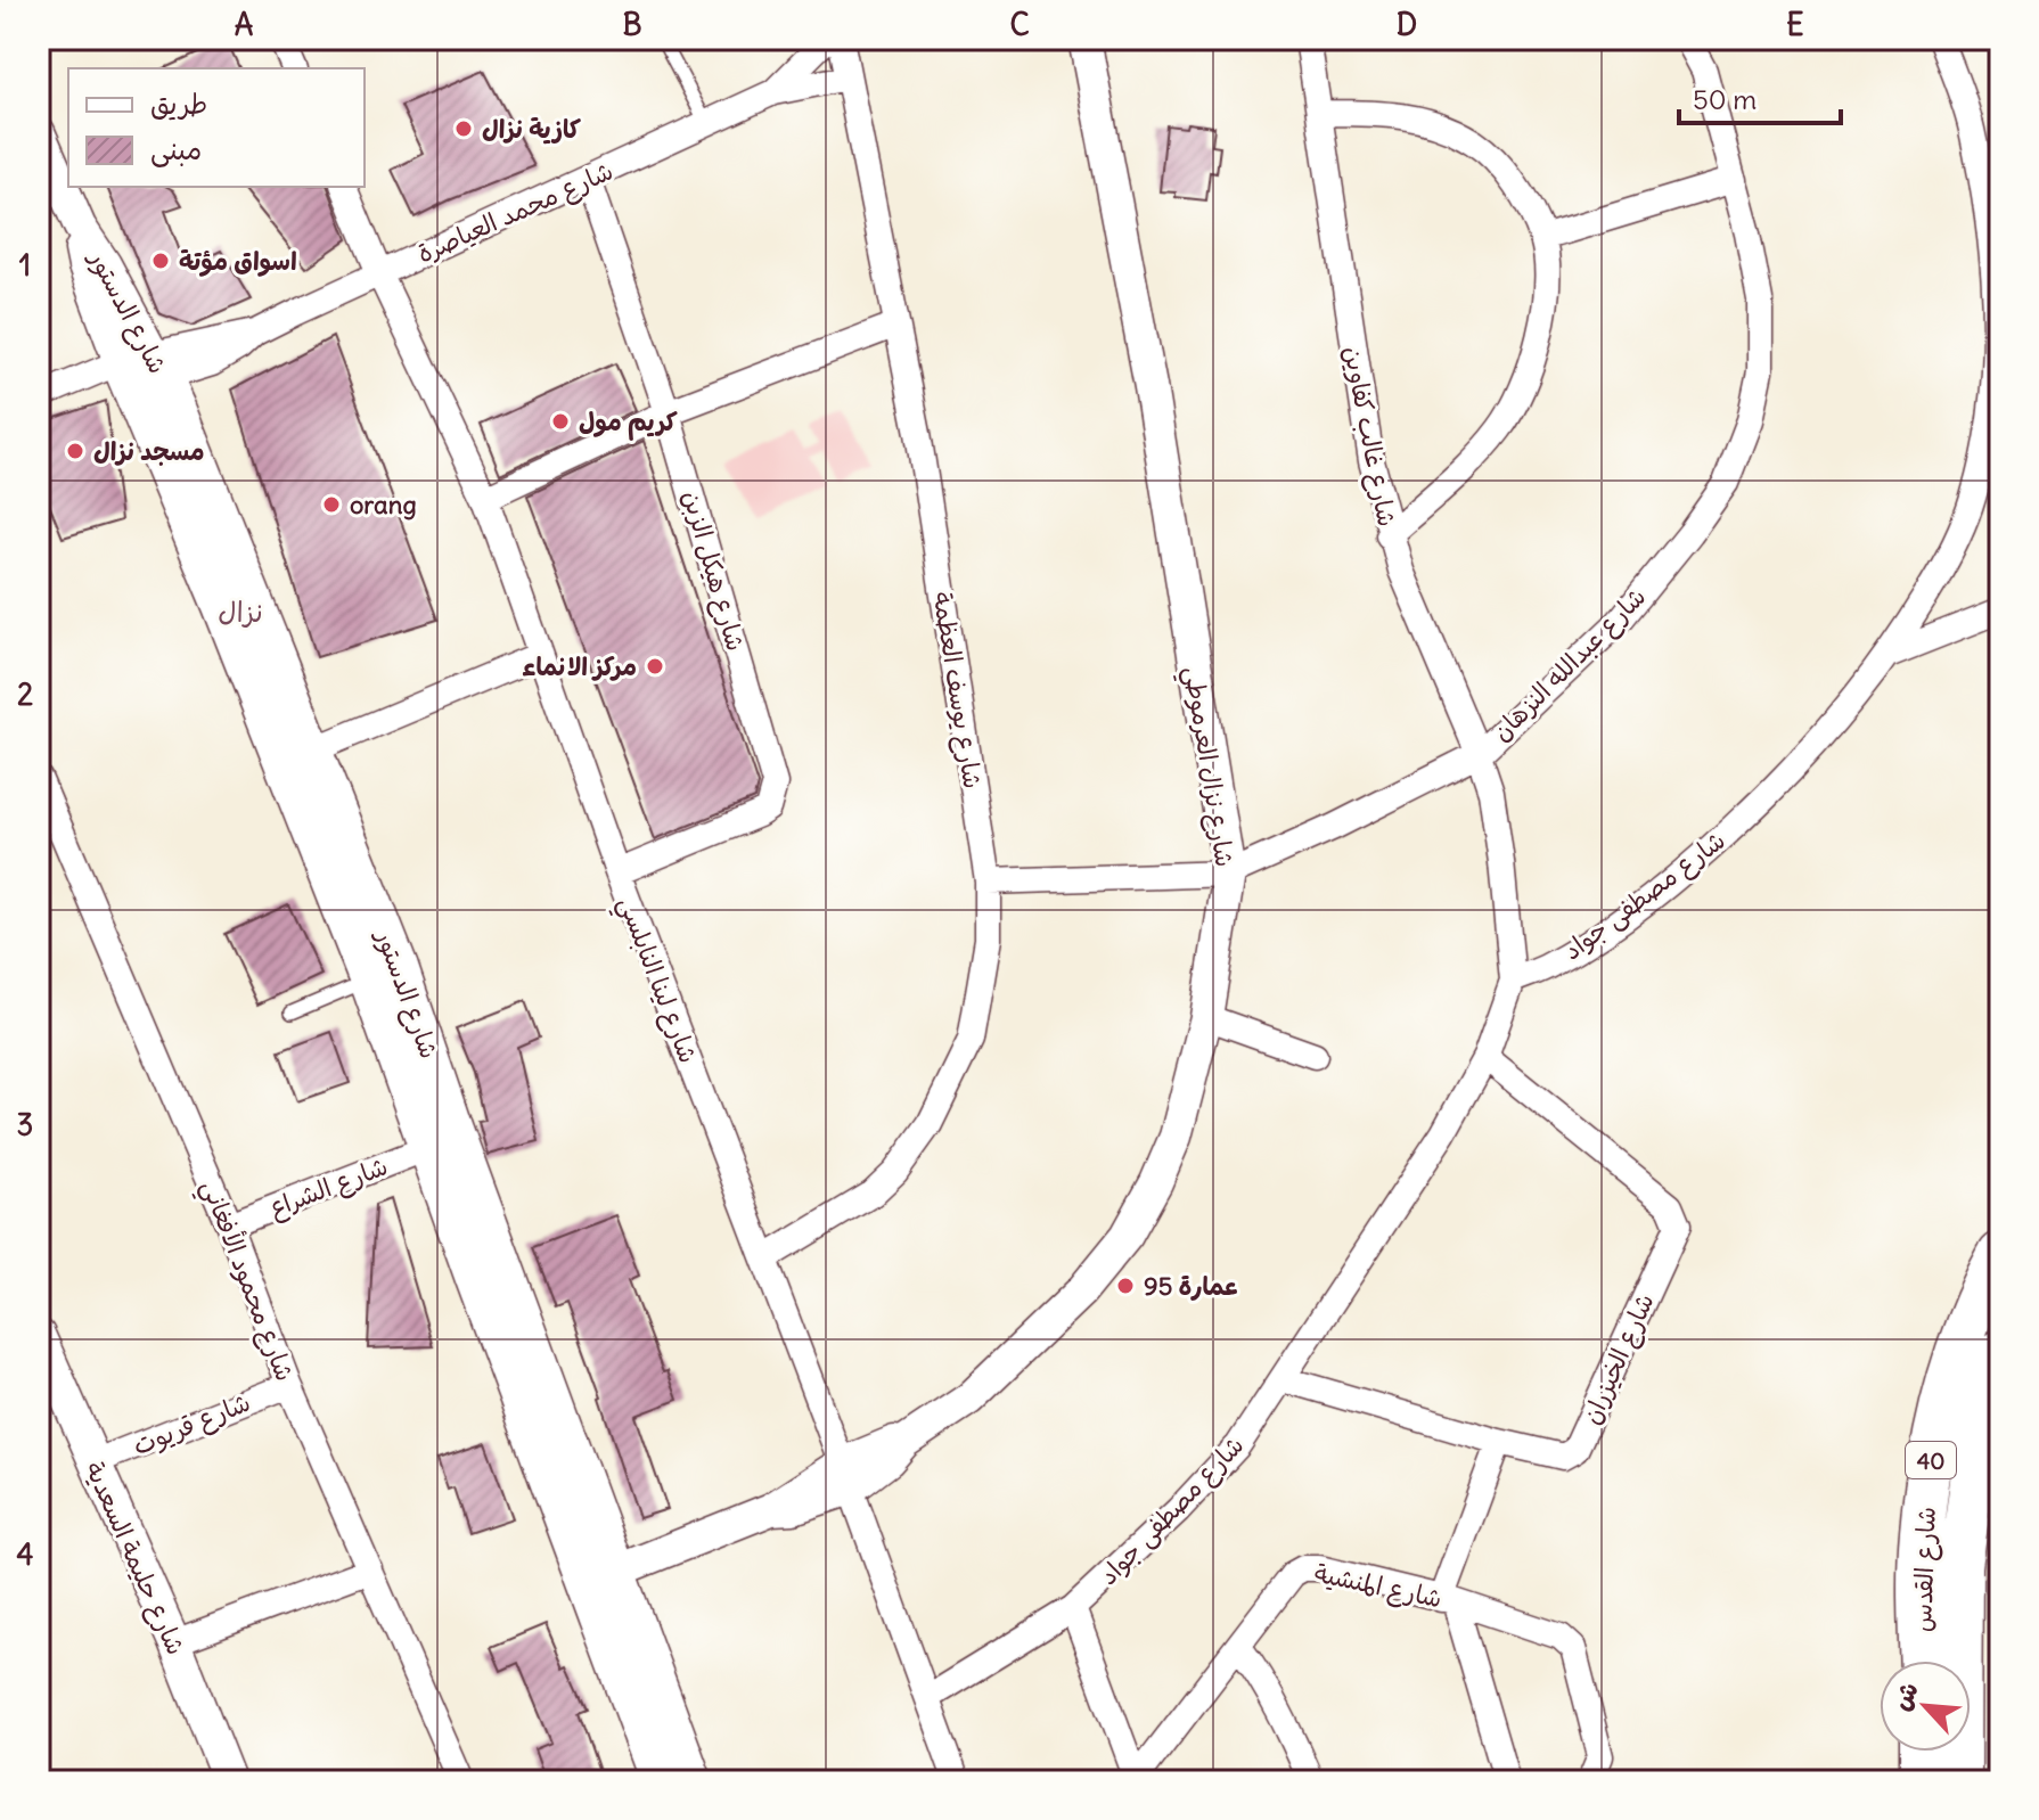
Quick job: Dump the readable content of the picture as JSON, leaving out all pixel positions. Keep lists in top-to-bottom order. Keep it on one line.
{"streets":{"highway":["40","شارع القدس"],"main road":["شارع الدستور"],"street":["شارع محمد العياصرة","شارع غالب كفاوين","شارع هيكل الزبن","شارع عبدالله النزهان","شارع يوسف العظمة","شارع نزال العرموطي","شارع مصطفى جواد","شارع لينا النابلسي","شارع الشراع","شارع محمود الأفغاني","شارع الخيزران","شارع قريوت","شارع حليمة السعدية","شارع المنشية"]},"crossings":[["شارع محمد العياصرة","شارع الدستور"],["شارع محمد العياصرة","شارع هيكل الزبن"],["شارع محمد العياصرة","شارع يوسف العظمة"],["شارع محمد العياصرة","شارع لينا النابلسي"],["شارع الدستور","شارع نزال العرموطي"],["شارع الدستور","شارع الشراع"],["شارع غالب كفاوين","شارع عبدالله النزهان"],["شارع غالب كفاوين","شارع مصطفى جواد"],["شارع هيكل الزبن","شارع لينا النابلسي"],["شارع عبدالله النزهان","شارع يوسف العظمة"],["شارع عبدالله النزهان","شارع نزال العرموطي"],["شارع يوسف العظمة","شارع لينا النابلسي"],["شارع نزال العرموطي","شارع لينا النابلسي"],["شارع مصطفى جواد","شارع لينا النابلسي"],["شارع مصطفى جواد","شارع الخيزران"],["شارع الشراع","شارع محمود الأفغاني"],["شارع محمود الأفغاني","شارع قريوت"],["شارع قريوت","شارع حليمة السعدية"]],"districts":["نزال"],"places":["كازية نزال","اسواق مؤتة","كريم مول","مسجد نزال","orang","مركز الانماء","عمارة 95"],"legend":["طريق","مبنى"],"scale_bar":"50 m","north":"top left","grid":{"columns":["A","B","C","D","E"],"rows":["1","2","3","4"]}}
